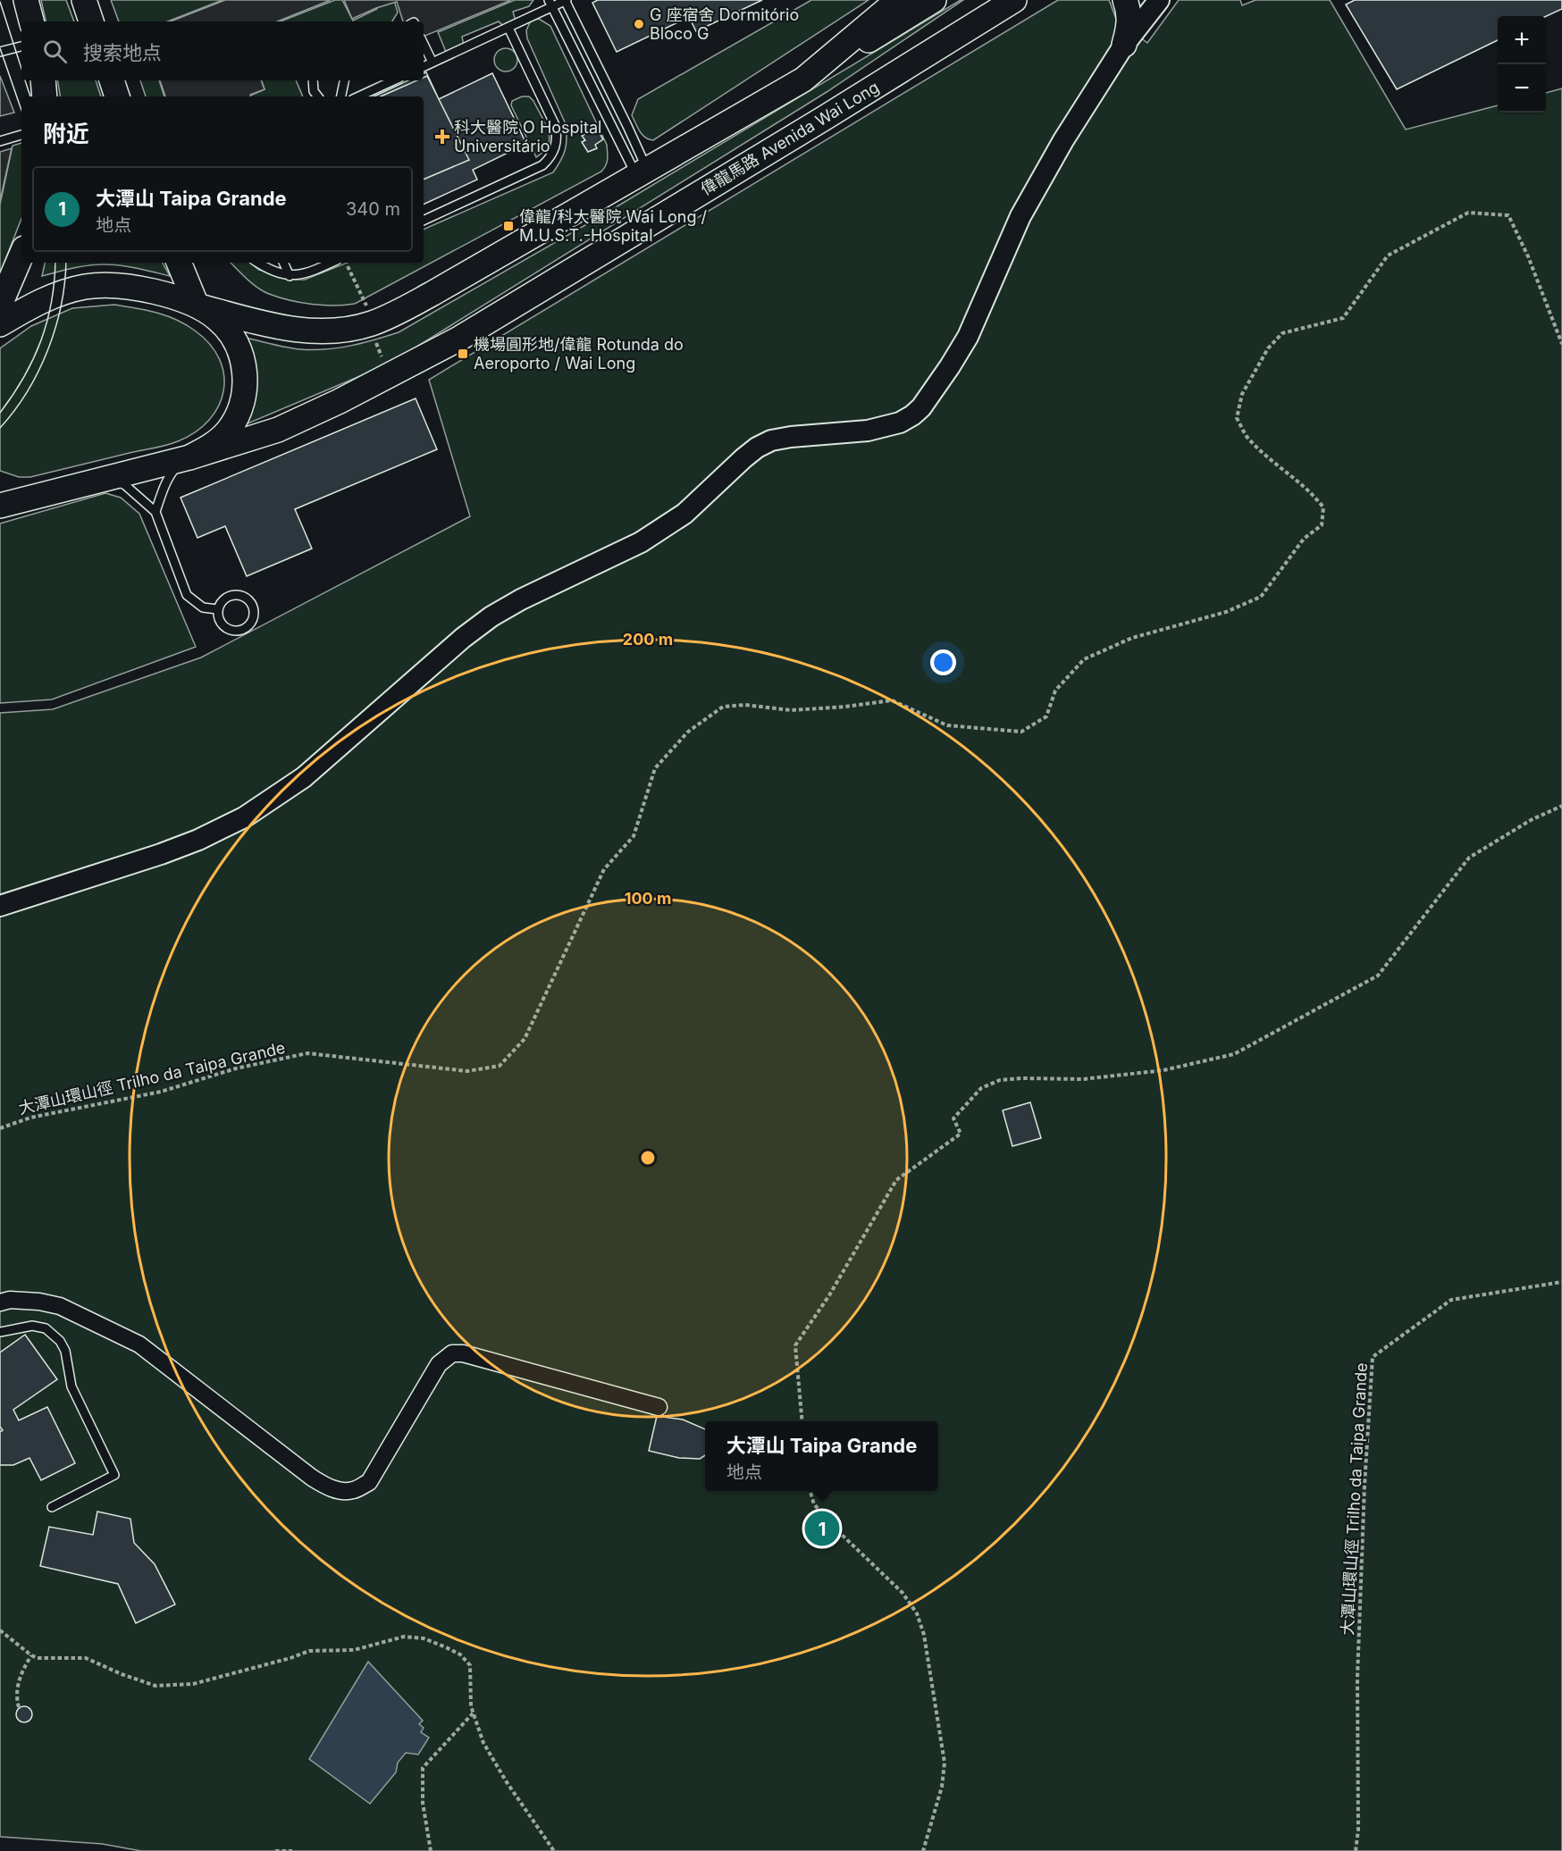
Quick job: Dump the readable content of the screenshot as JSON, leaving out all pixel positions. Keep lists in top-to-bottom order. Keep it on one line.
{"streets":{"main road":["偉龍馬路 Avenida Wai Long"],"path":["大潭山環山徑 Trilho da Taipa Grande"]},"places":{"other":["G 座宿舍 Dormitório Bloco G"],"health":["科大醫院 O Hospital Universitário"],"transit":["偉龍/科大醫院 Wai Long / M.U.S.T.-Hospital","機場圓形地/偉龍 Rotunda do Aeroporto / Wai Long"]},"page":{"map_buttons":["+","−"],"search":"搜索地点","heading":"附近","list":[{"mark":"1","name":"大潭山 Taipa Grande","note":"地点","value":"340 m"}],"popup":["大潭山 Taipa Grande","地点"],"pins":"1"},"rings":["200 m","100 m"]}
